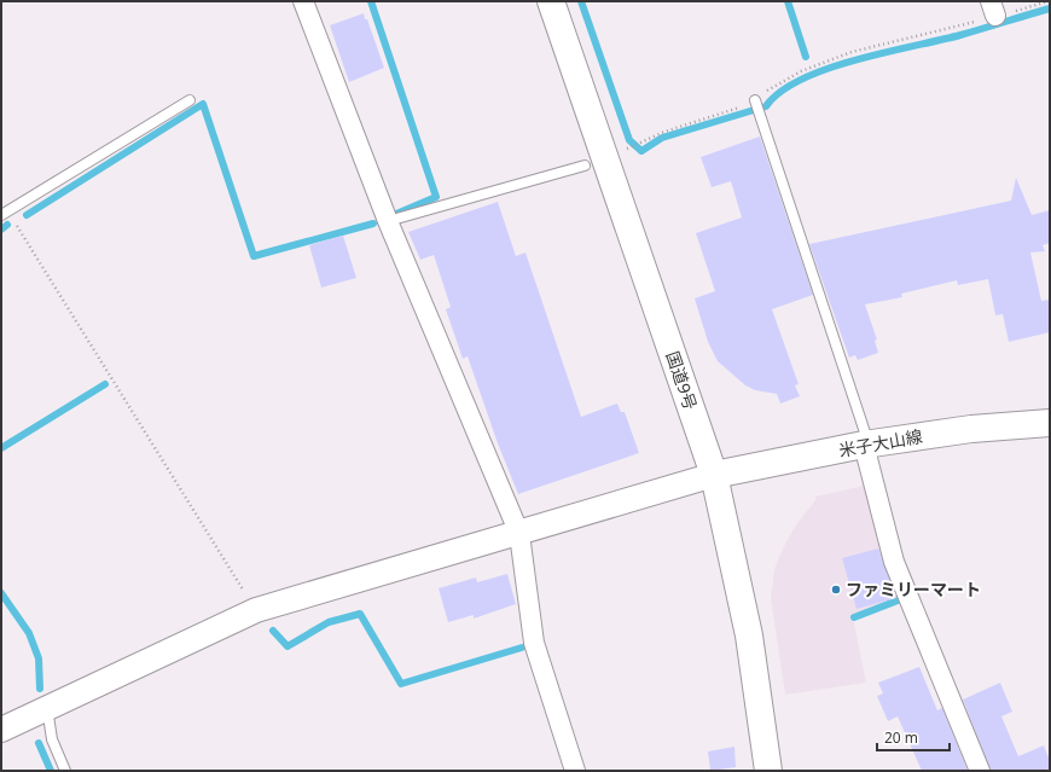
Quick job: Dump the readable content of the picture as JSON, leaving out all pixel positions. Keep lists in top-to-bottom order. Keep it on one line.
{"streets":{"main road":["国道9号","米子大山線"]},"crossings":[["国道9号","米子大山線"]],"places":["ファミリーマート"],"scale_bar":"20 m"}
